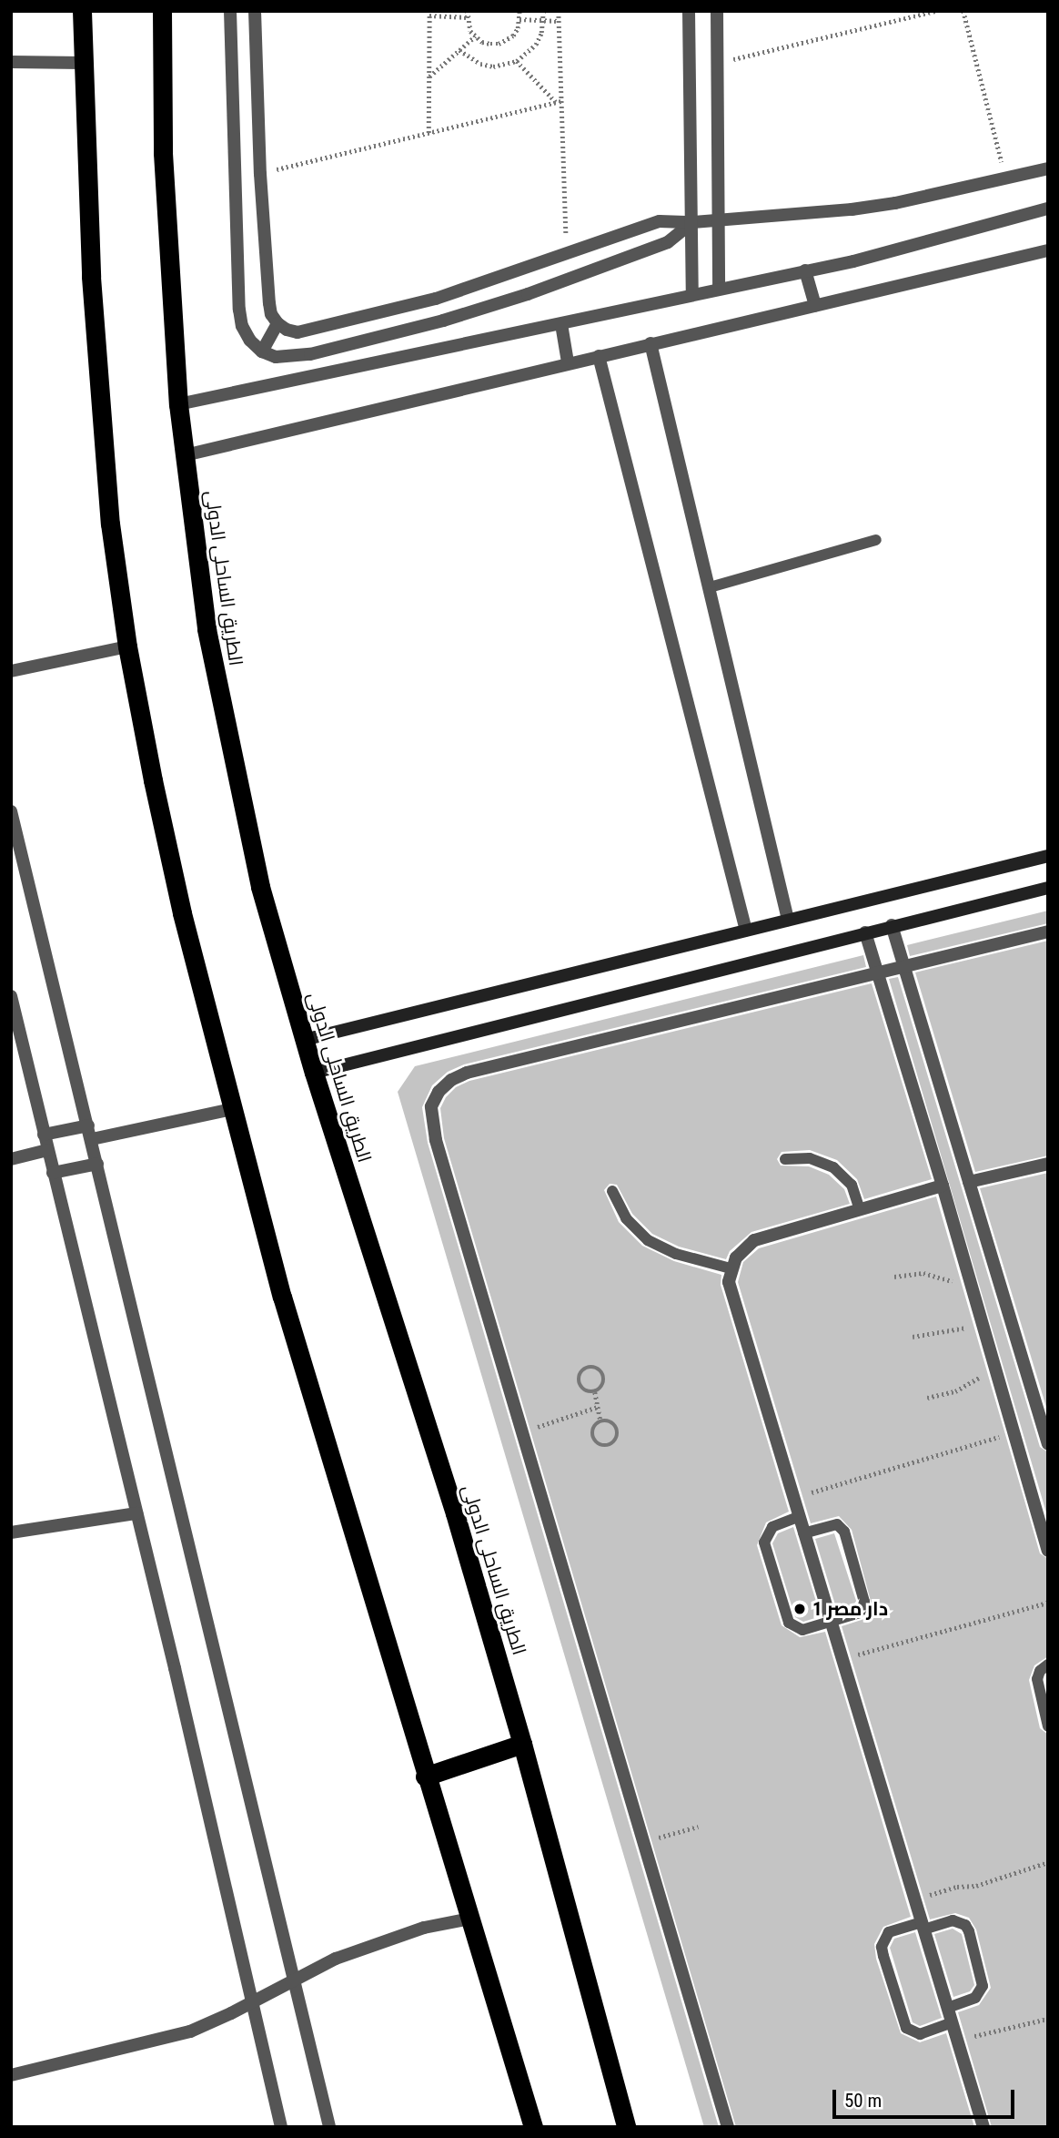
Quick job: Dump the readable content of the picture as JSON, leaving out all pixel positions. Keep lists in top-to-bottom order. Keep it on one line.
{"streets":{"highway":["الطريق الساحلى الدولى"]},"places":["دار مصر 1"],"scale_bar":"50 m"}
